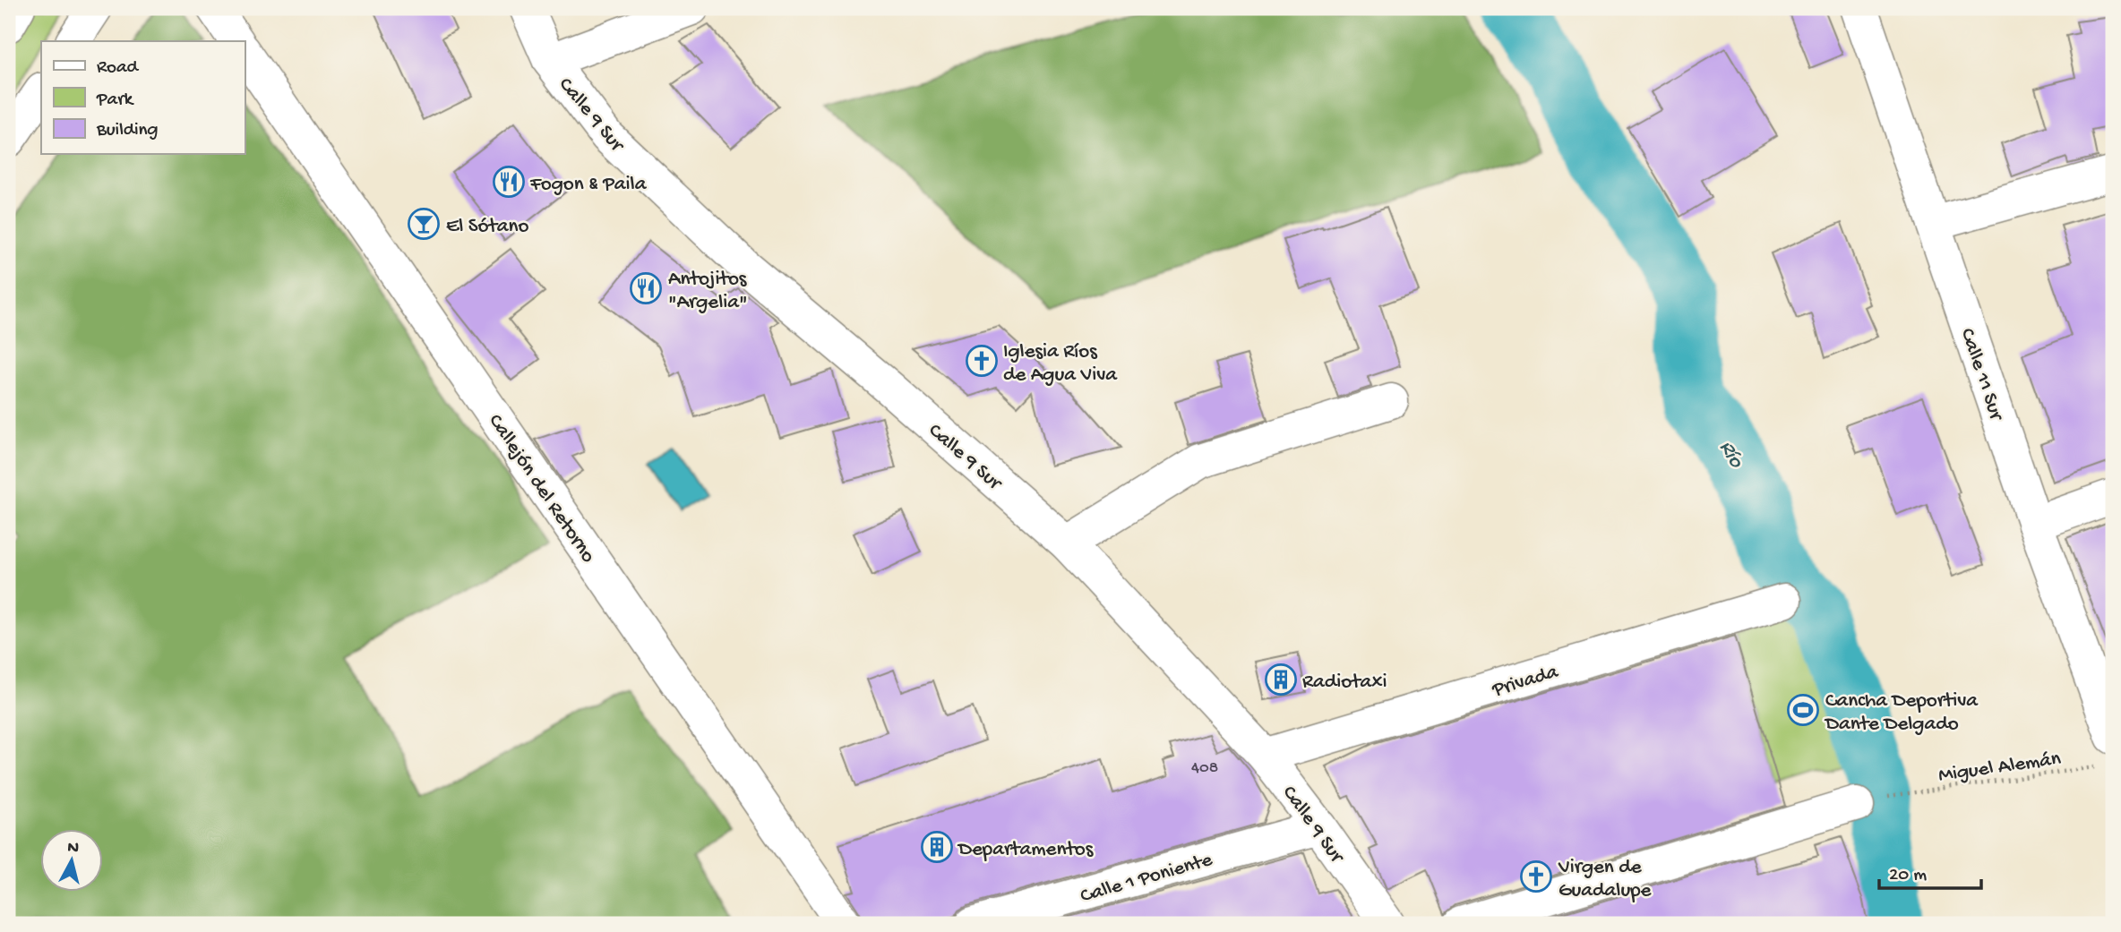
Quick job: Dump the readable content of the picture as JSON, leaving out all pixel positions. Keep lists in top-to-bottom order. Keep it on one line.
{"streets":{"street":["Calle 9 Sur","Calle 11 Sur","Callejón del Retorno","Privada","Calle 1 Poniente"],"path":["Miguel Alemán"]},"crossings":[["Calle 9 Sur","Privada"],["Calle 9 Sur","Calle 1 Poniente"],["Calle 11 Sur","Miguel Alemán"]],"water":["Río"],"places":{"restaurant":["Fogon & Paila","Antojitos \"Argelia\""],"bar":["El Sótano"],"church":["Iglesia Ríos de Agua Viva","Virgen de Guadalupe"],"building":["Radiotaxi","Departamentos"],"sports":["Cancha Deportiva Dante Delgado"]},"house_numbers":["408"],"legend":["Road","Park","Building"],"scale_bar":"20 m","north":"top"}
